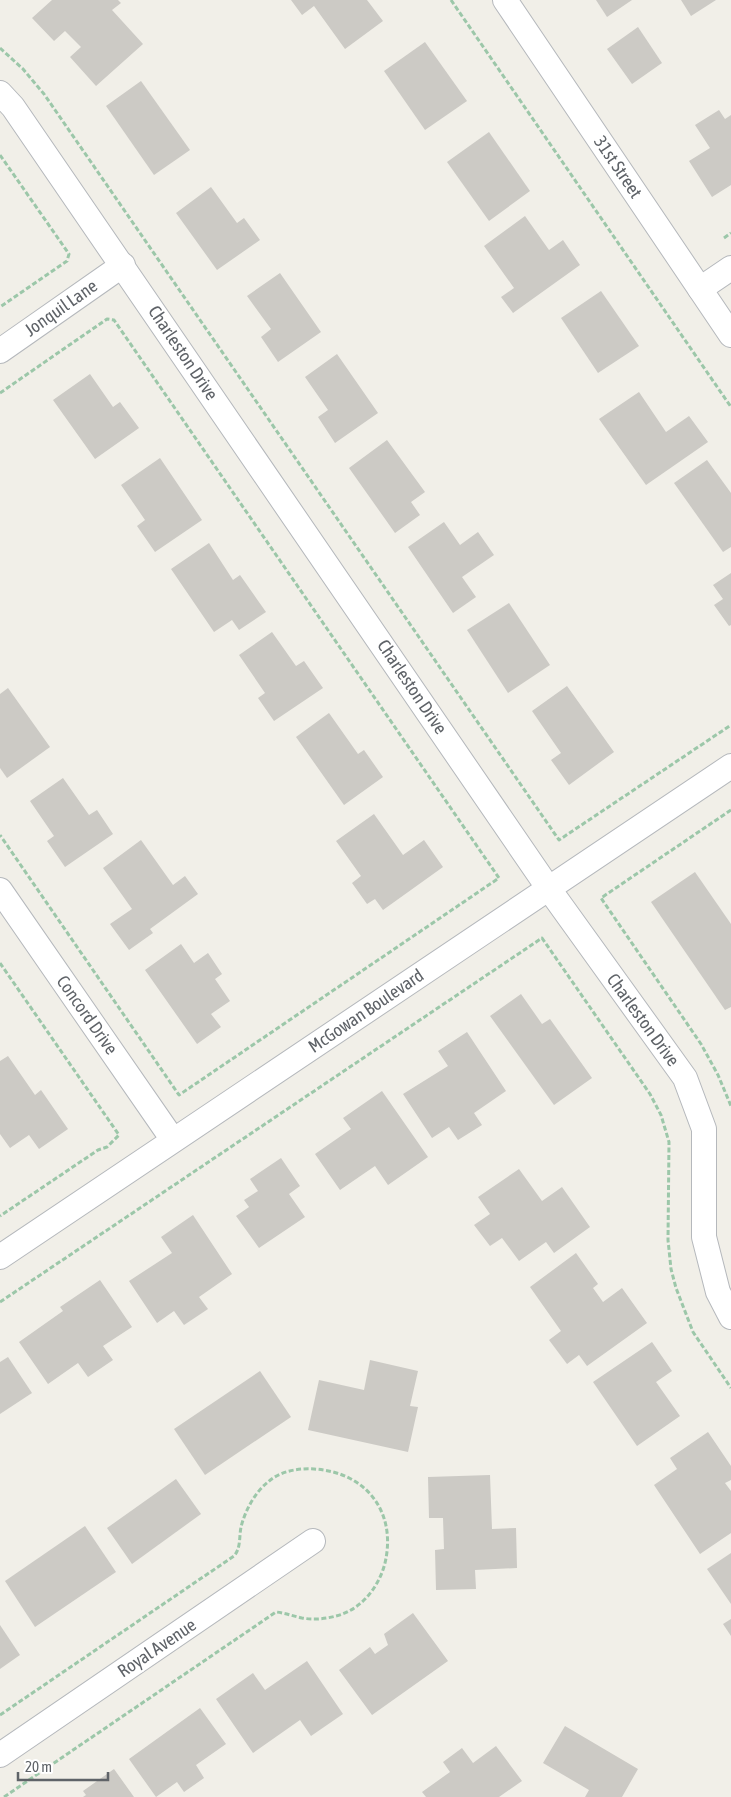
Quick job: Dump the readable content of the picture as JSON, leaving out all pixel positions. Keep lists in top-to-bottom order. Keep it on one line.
{"streets":{"street":["31st Street","Jonquil Lane","Charleston Drive","McGowan Boulevard","Concord Drive","Royal Avenue"]},"crossings":[["Jonquil Lane","Charleston Drive"],["Charleston Drive","McGowan Boulevard"],["McGowan Boulevard","Concord Drive"]],"scale_bar":"20 m"}
